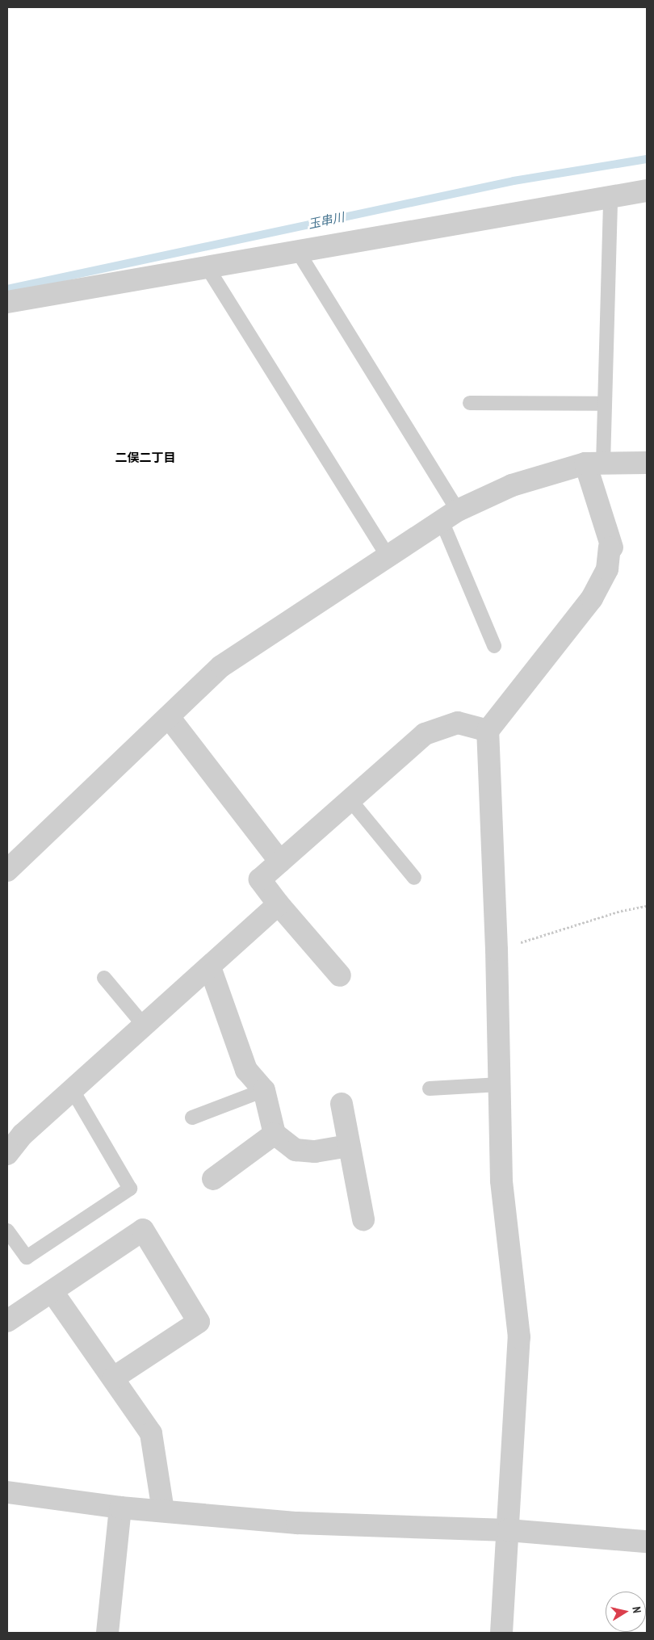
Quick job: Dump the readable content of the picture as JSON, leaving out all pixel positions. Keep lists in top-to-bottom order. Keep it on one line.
{"districts":["二俣二丁目"],"water":["玉串川"],"north":"right"}
